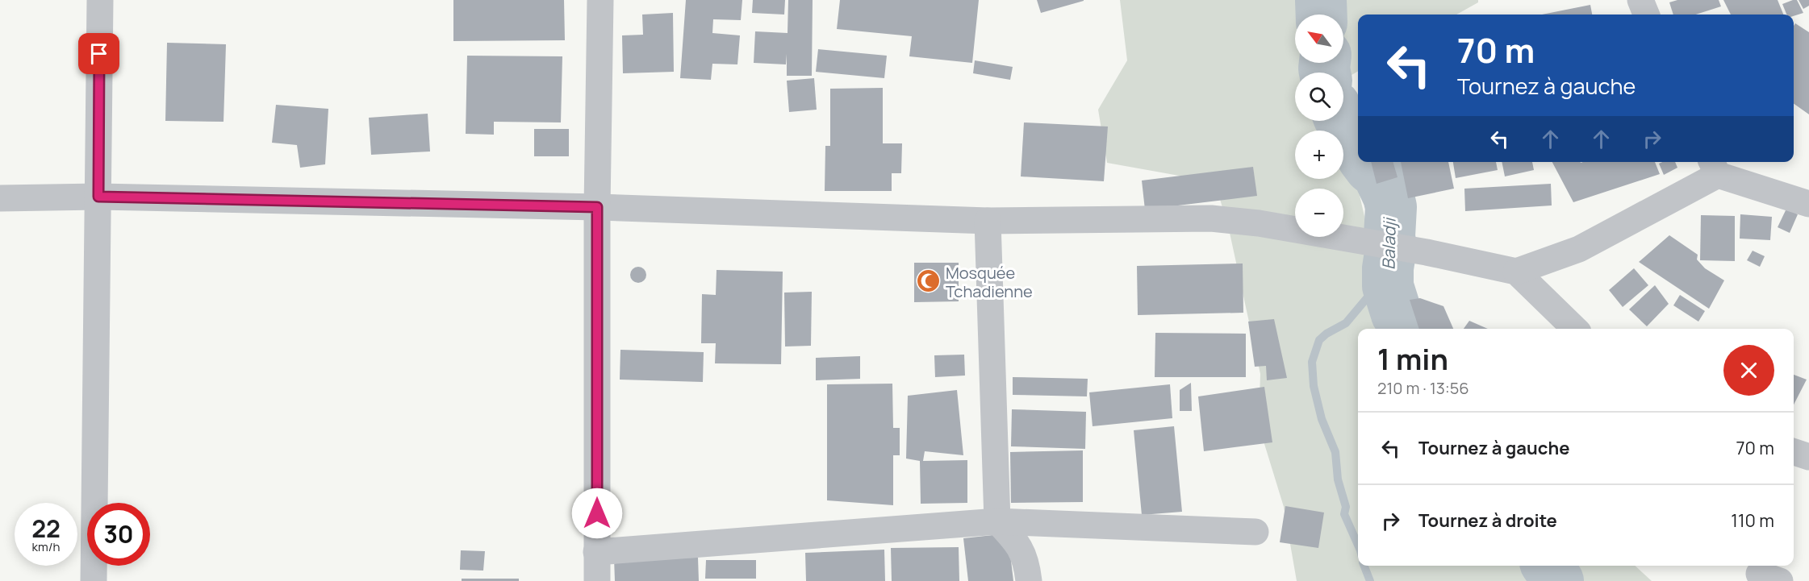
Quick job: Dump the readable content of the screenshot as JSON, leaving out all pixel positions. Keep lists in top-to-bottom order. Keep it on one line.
{"water":["Baladji"],"places":{"mosque":["Mosquée Tchadienne"]},"north":"top left","page":{"map_buttons":["+","−"],"turn":["70 m","Tournez à gauche"],"heading":["1 min","210 m · 13:56"],"list":[{"name":"Tournez à gauche","value":"70 m"},{"name":"Tournez à droite","value":"110 m"}],"speed":"22 km/h","limit":"30"}}
